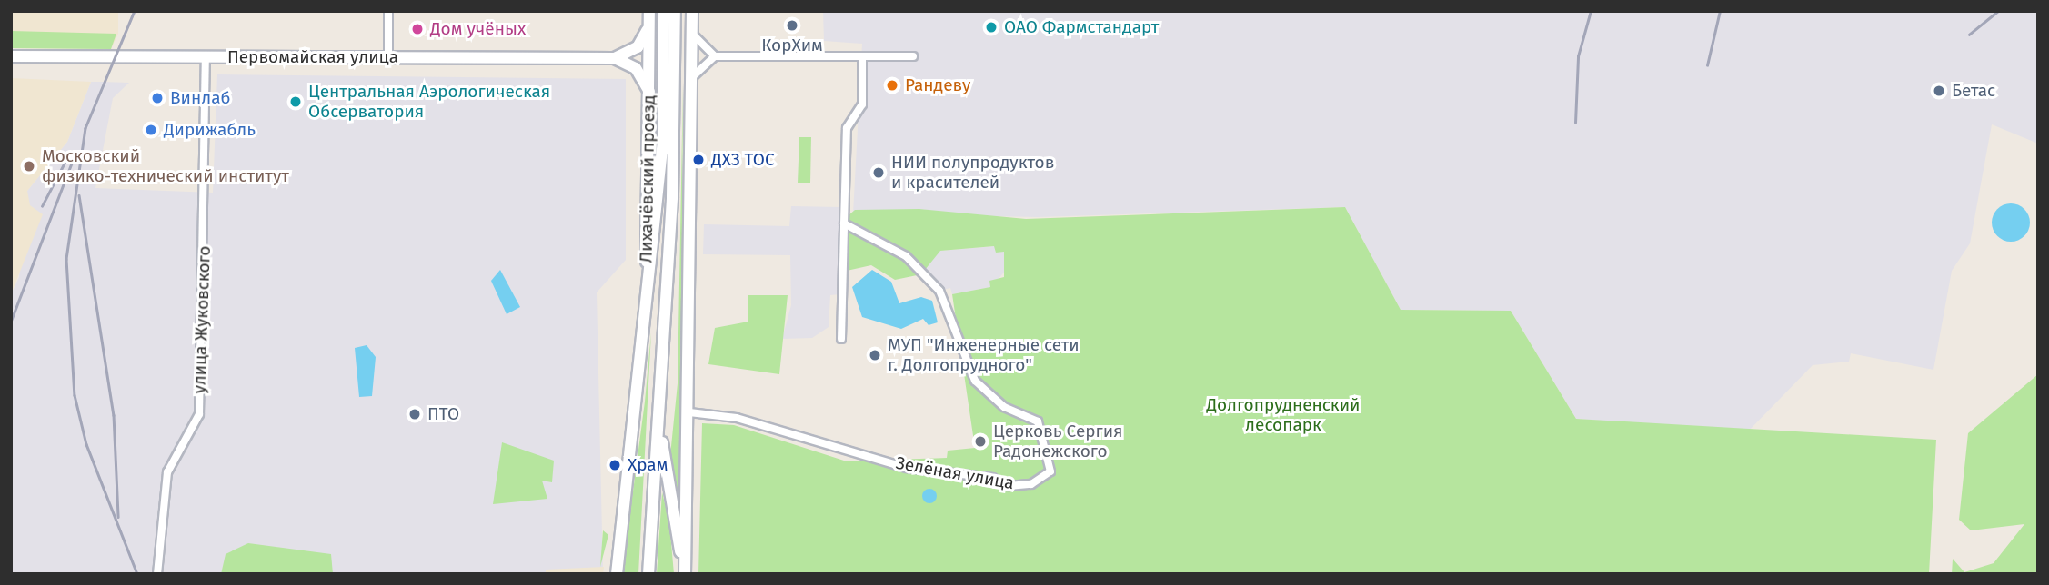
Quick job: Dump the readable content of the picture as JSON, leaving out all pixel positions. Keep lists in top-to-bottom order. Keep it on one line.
{"streets":{"main road":["Первомайская улица","Лихачёвский проезд"],"street":["улица Жуковского","Зелёная улица"]},"crossings":[["Первомайская улица","улица Жуковского"]],"parks":["Долгопрудненский лесопарк"],"places":["КорХим","ОАО Фармстандарт","Дом учёных","Рандеву","Бетас","Винлаб","Центральная Аэрологическая Обсерватория","Дирижабль","ДХЗ ТОС","Московский физико-технический институт","НИИ полупродуктов и красителей","МУП \"Инженерные сети г. Долгопрудного\"","ПТО","Церковь Сергия Радонежского","Храм"]}
